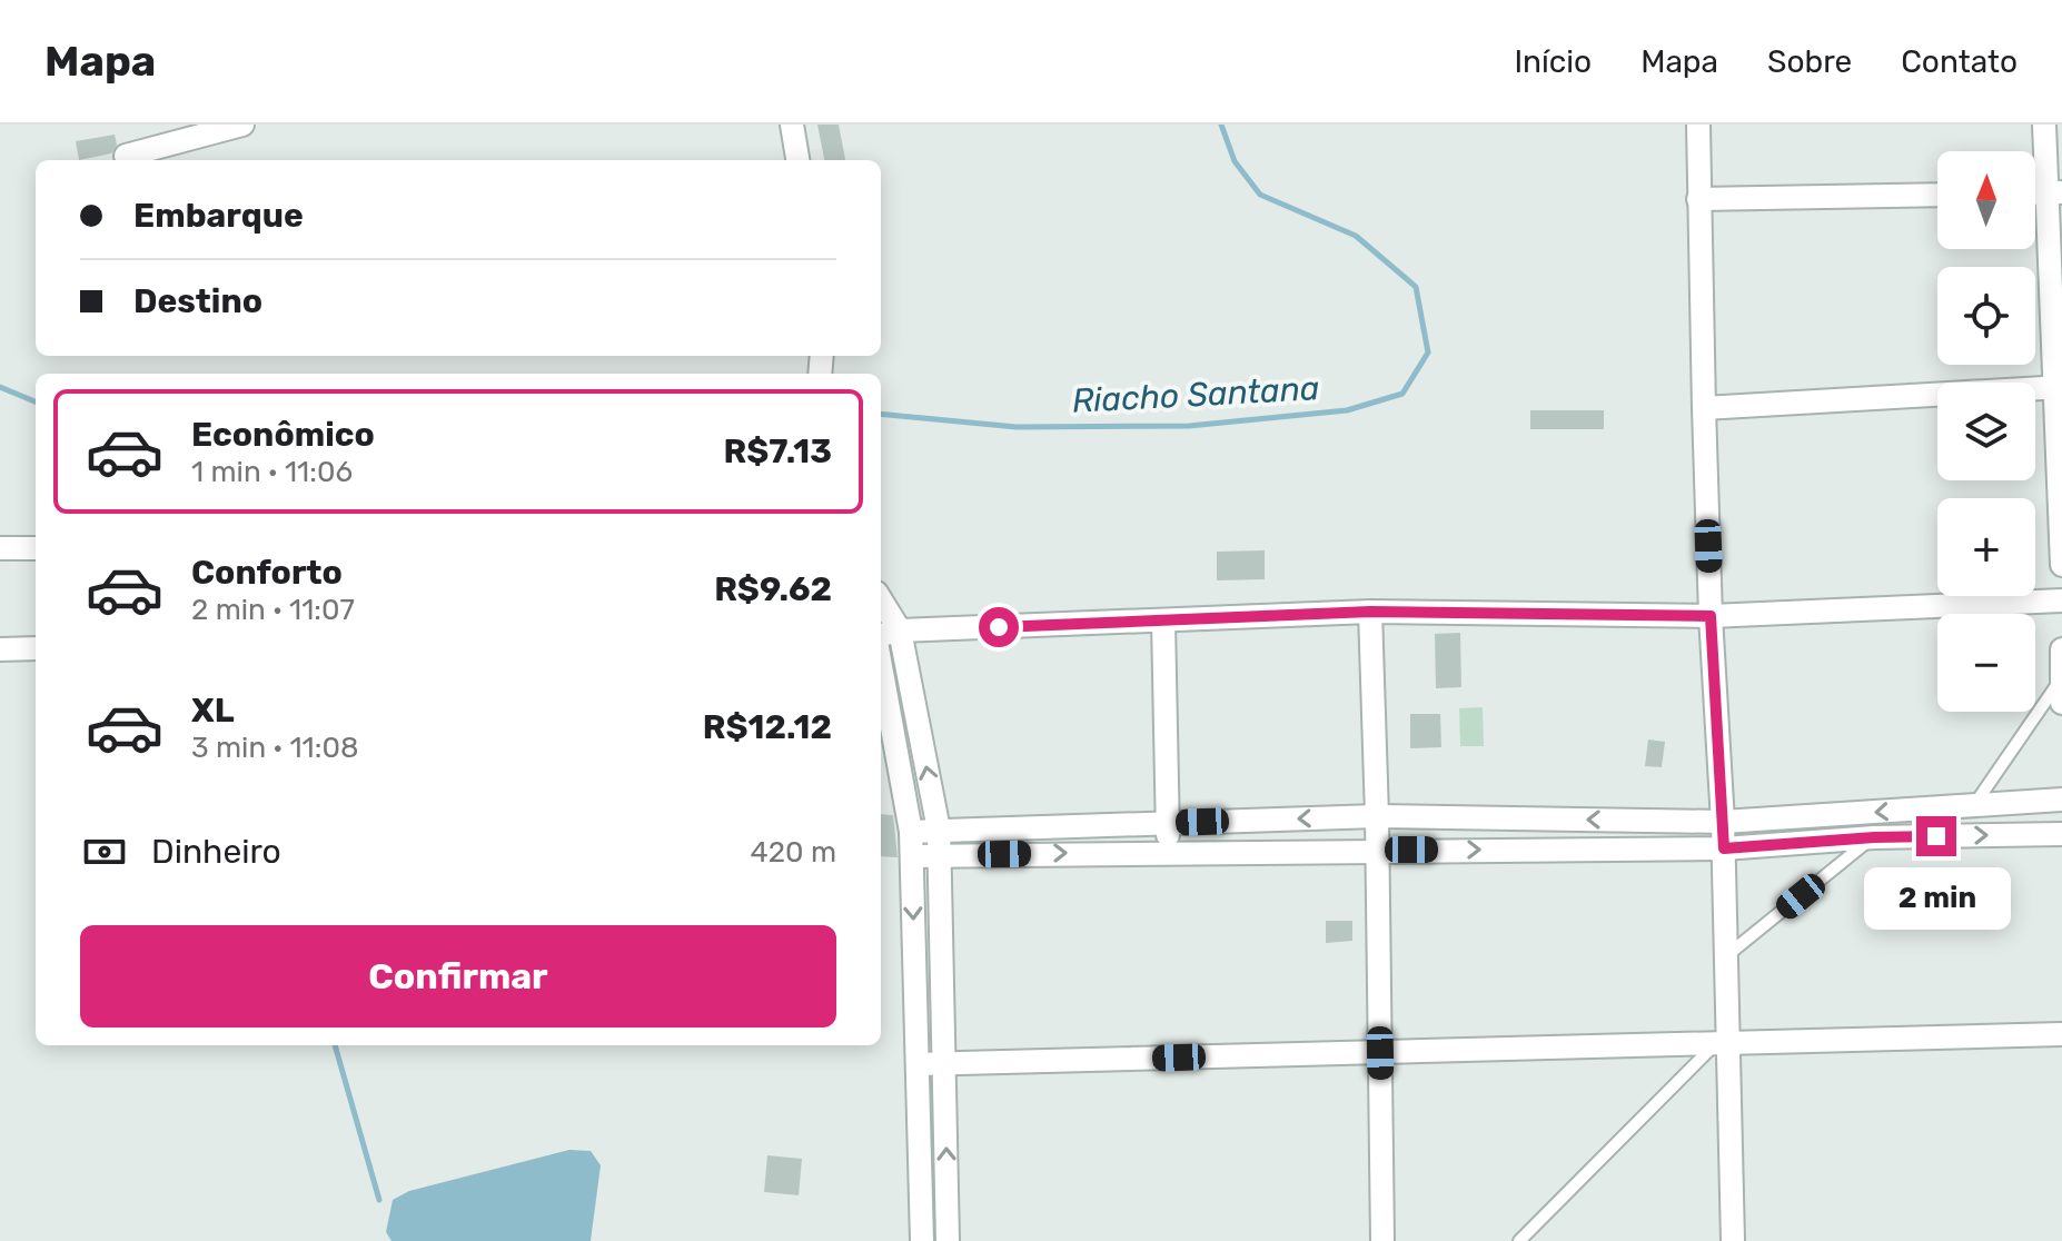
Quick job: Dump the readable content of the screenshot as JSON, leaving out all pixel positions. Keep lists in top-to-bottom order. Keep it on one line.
{"water":["Riacho Santana"],"north":"top","page":{"header":"Mapa","nav":["Início","Mapa","Sobre","Contato"],"map_buttons":["+","−"],"banner":["Embarque","Destino"],"list":[{"name":"Econômico","note":"1 min · 11:06","value":"R$7.13"},{"name":"Conforto","note":"2 min · 11:07","value":"R$9.62"},{"name":"XL","note":"3 min · 11:08","value":"R$12.12"}],"pay":["Dinheiro","420 m"],"bubble":"2 min","buttons":"Confirmar"}}
